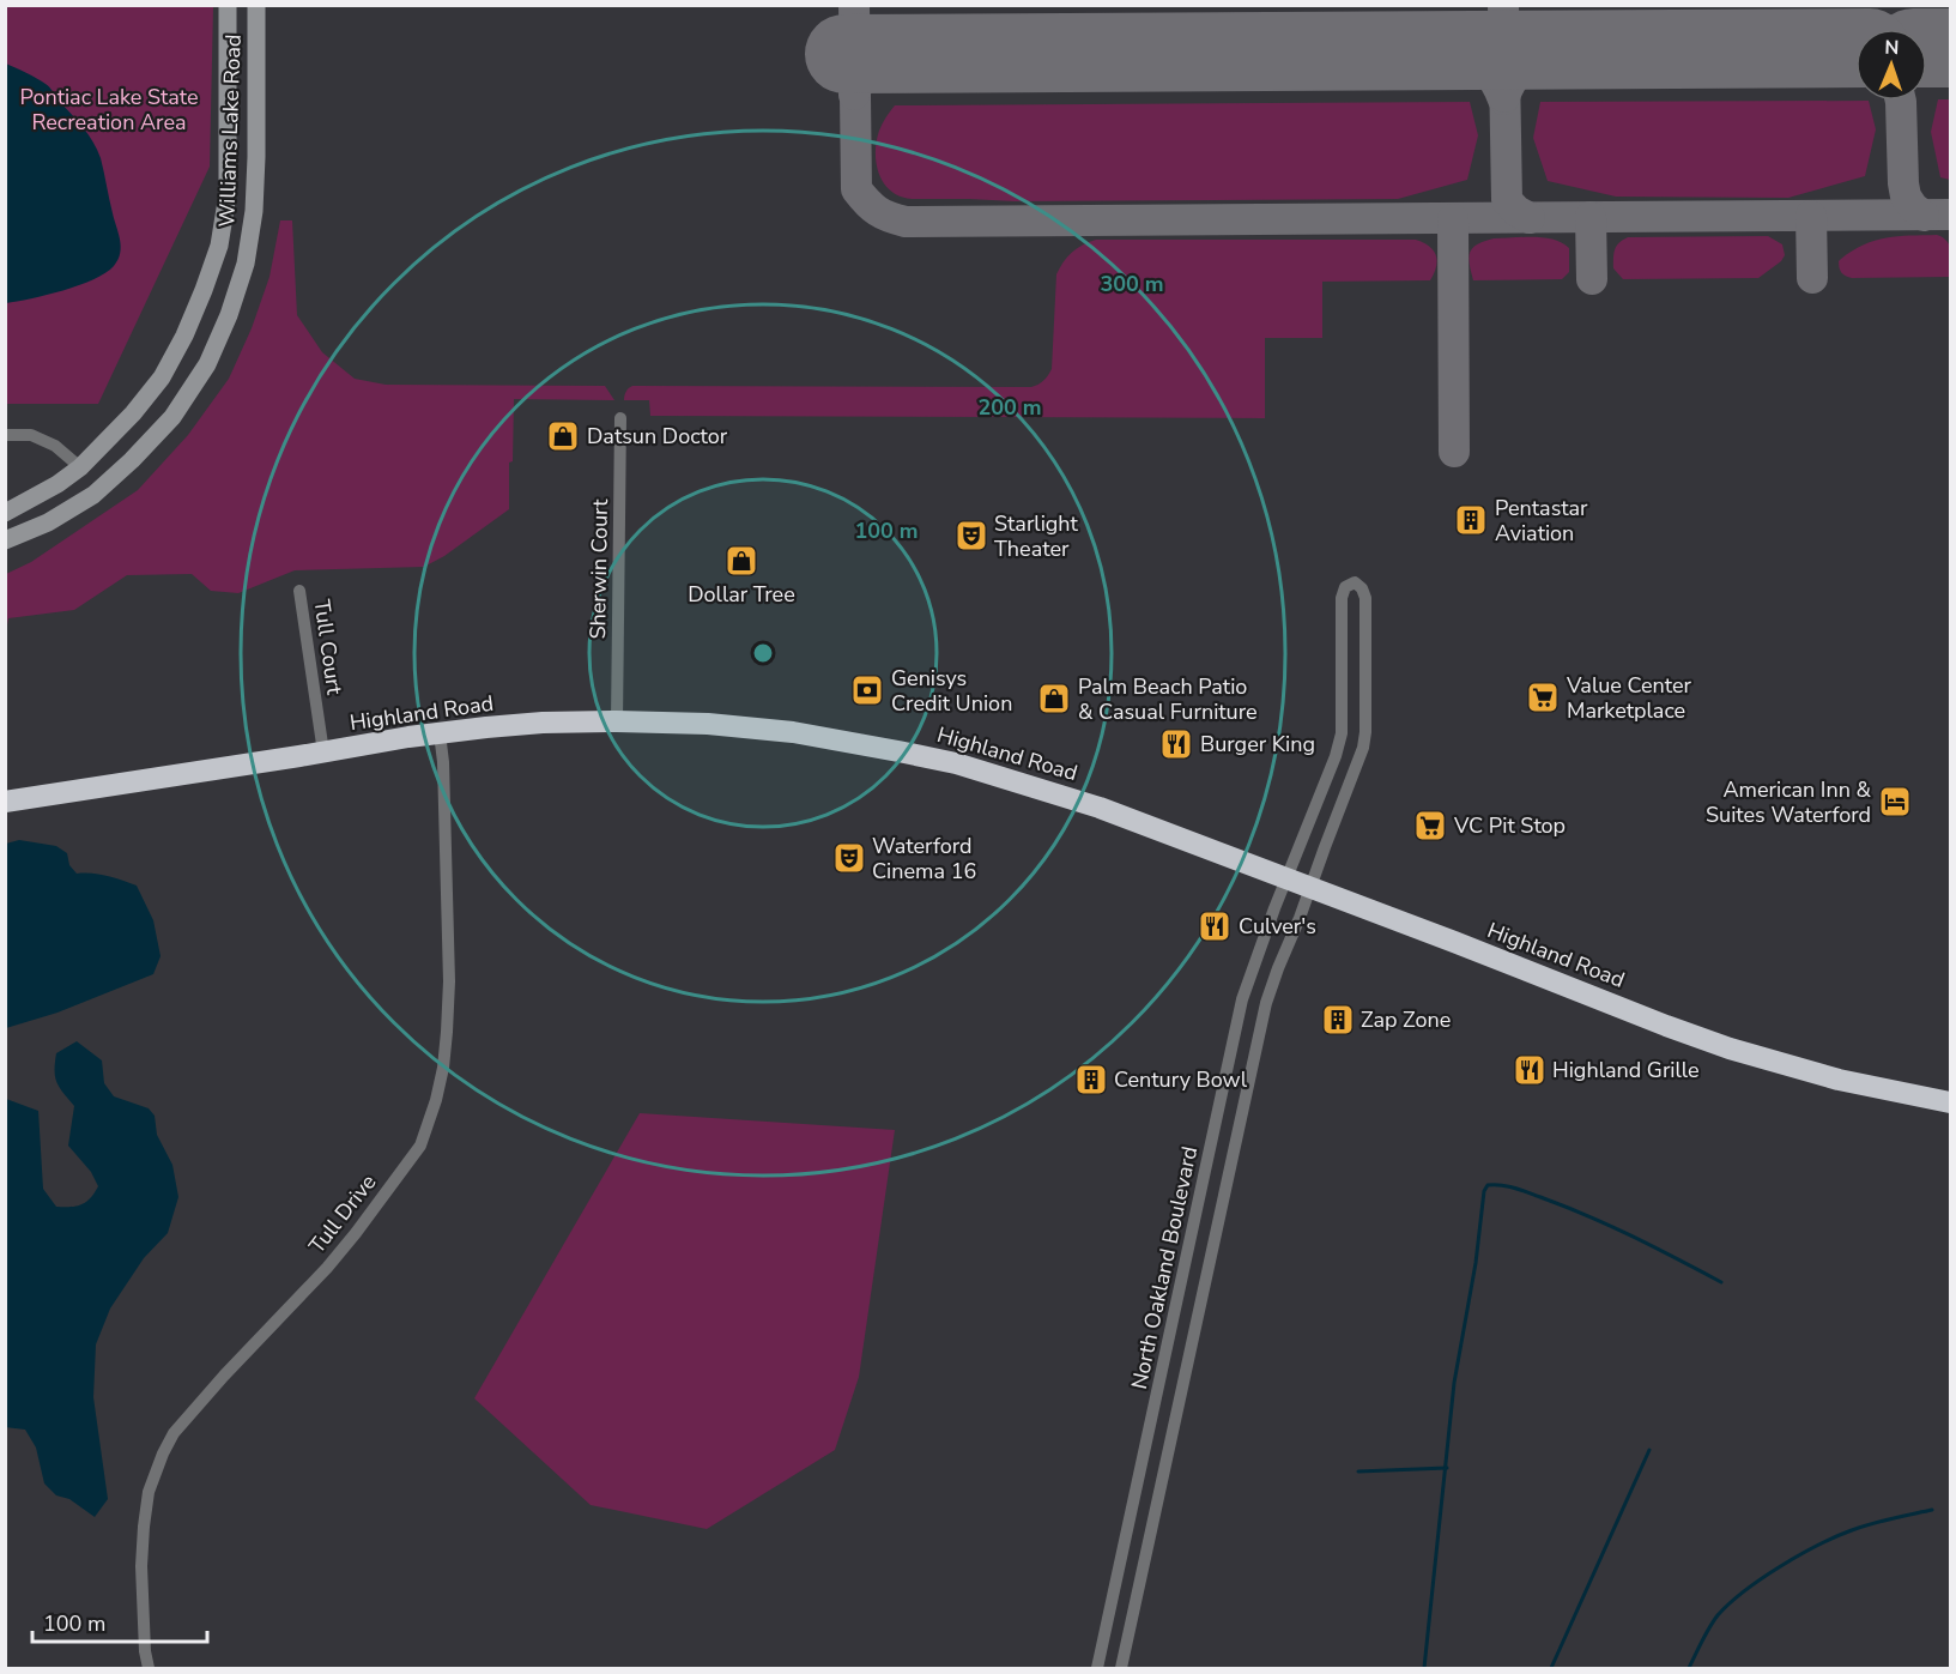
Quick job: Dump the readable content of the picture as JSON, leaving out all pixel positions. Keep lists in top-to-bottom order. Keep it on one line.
{"streets":{"highway":["Highland Road"],"main road":["Williams Lake Road"],"street":["Sherwin Court","Tull Court","Tull Drive","North Oakland Boulevard"]},"crossings":[["Sherwin Court","Highland Road"],["Tull Court","Highland Road"],["Highland Road","Tull Drive"],["Highland Road","North Oakland Boulevard"]],"parks":["Pontiac Lake State Recreation Area"],"places":{"shop":["Datsun Doctor","Dollar Tree","Palm Beach Patio & Casual Furniture"],"building":["Pentastar Aviation","Zap Zone","Century Bowl"],"theatre":["Starlight Theater","Waterford Cinema 16"],"bank":["Genisys Credit Union"],"supermarket":["Value Center Marketplace","VC Pit Stop"],"restaurant":["Burger King","Culver's","Highland Grille"],"hotel":["American Inn & Suites Waterford"]},"scale_bar":"100 m","north":"top","rings":["300 m","200 m","100 m"]}
